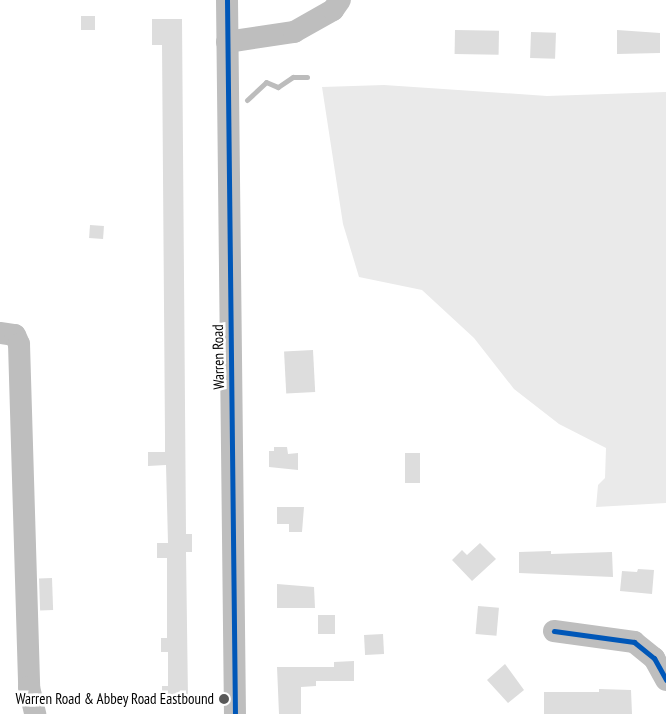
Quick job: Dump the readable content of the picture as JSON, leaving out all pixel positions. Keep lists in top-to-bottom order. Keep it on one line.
{"streets":{"street":["Warren Road"]},"places":["Warren Road & Abbey Road Eastbound"]}
